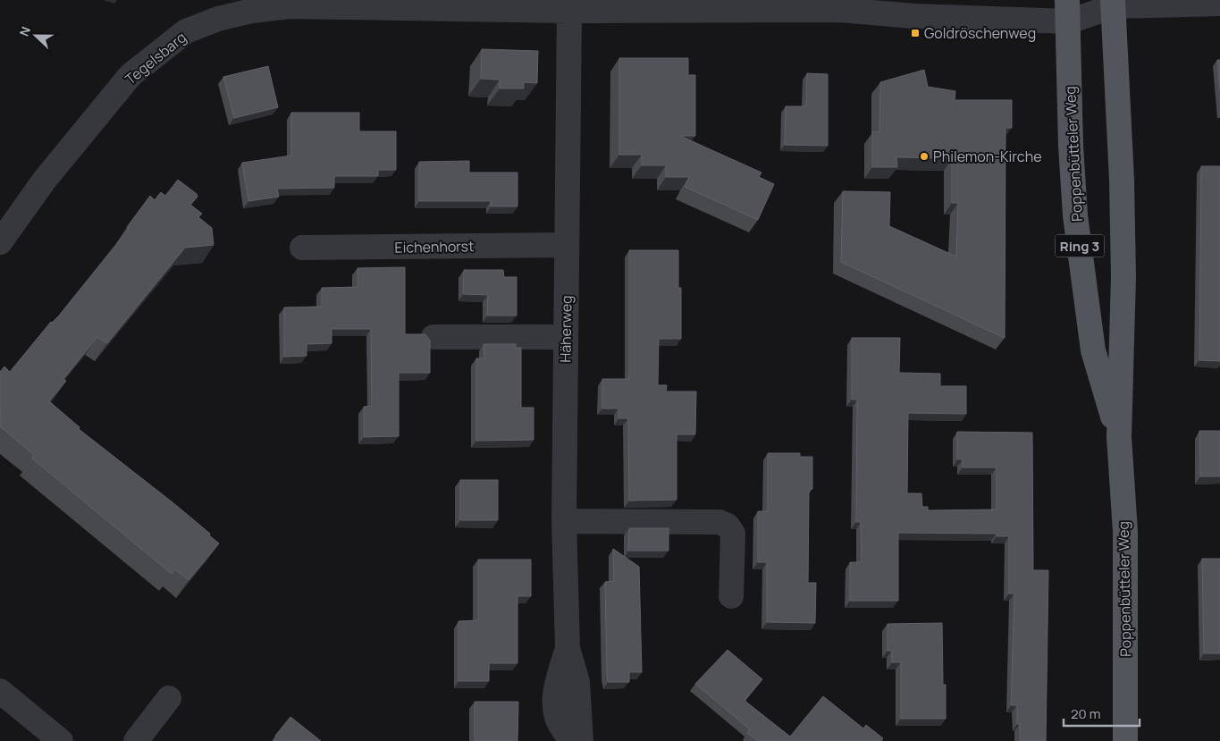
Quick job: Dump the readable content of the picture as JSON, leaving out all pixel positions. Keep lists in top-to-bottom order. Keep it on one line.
{"streets":{"main road":["Poppenbütteler Weg","Ring 3"],"street":["Tegelsbarg","Eichenhorst","Häherweg"]},"crossings":[["Tegelsbarg","Poppenbütteler Weg"],["Tegelsbarg","Häherweg"],["Eichenhorst","Häherweg"]],"places":{"transit":["Goldröschenweg"],"other":["Philemon-Kirche"]},"scale_bar":"20 m","north":"left"}
